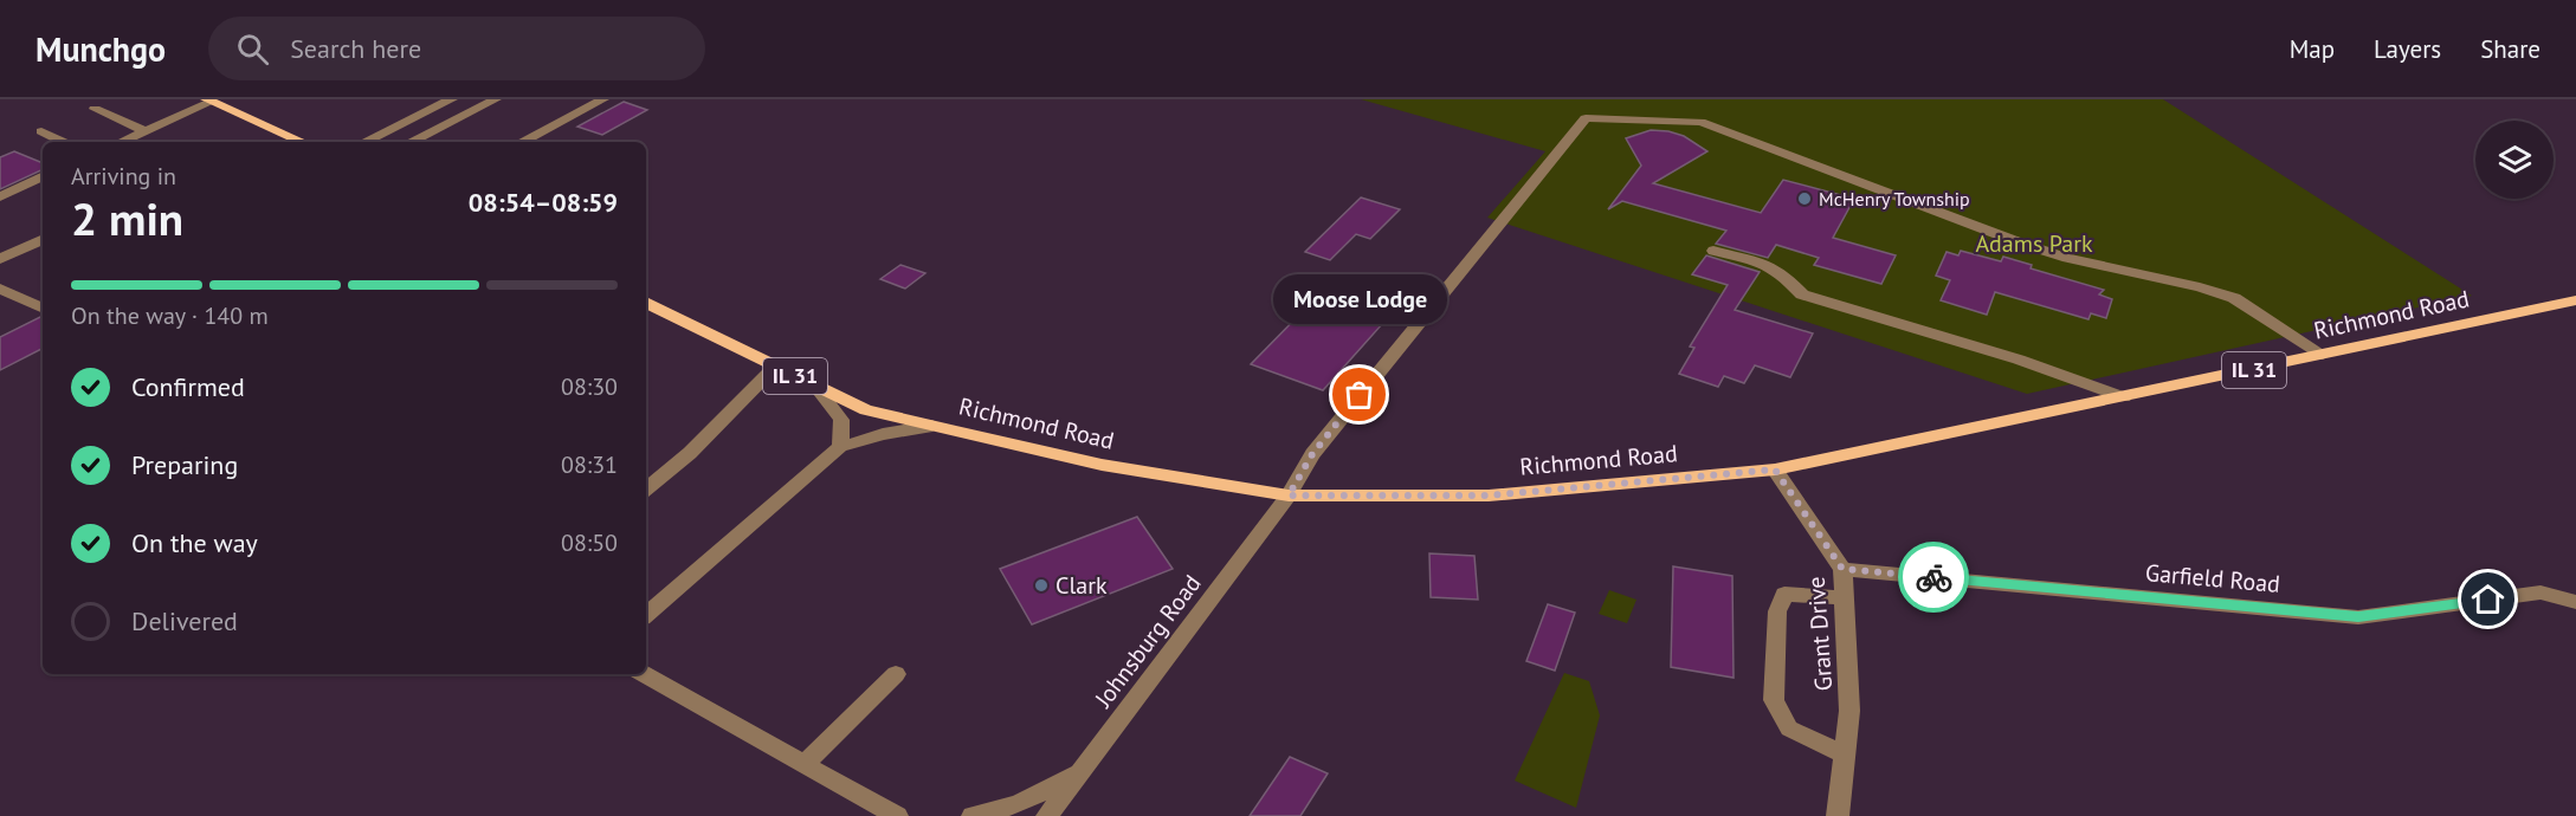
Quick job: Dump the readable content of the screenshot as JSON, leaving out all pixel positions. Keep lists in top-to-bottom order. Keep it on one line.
{"streets":{"main road":["Richmond Road","IL 31"],"street":["Garfield Road","Grant Drive","Johnsburg Road"]},"crossings":[["Richmond Road","Grant Drive"],["Richmond Road","Johnsburg Road"],["Garfield Road","Grant Drive"]],"parks":["Adams Park"],"places":["McHenry Township","Moose Lodge","Clark"],"page":{"header":"Munchgo","search":"Search here","nav":["Map","Layers","Share"],"heading":["2 min","Arriving in","08:54–08:59"],"bar":"On the way · 140 m","bubble":"Moose Lodge","list":[["Confirmed","08:30"],["Preparing","08:31"],["On the way","08:50"],"Delivered"]}}
